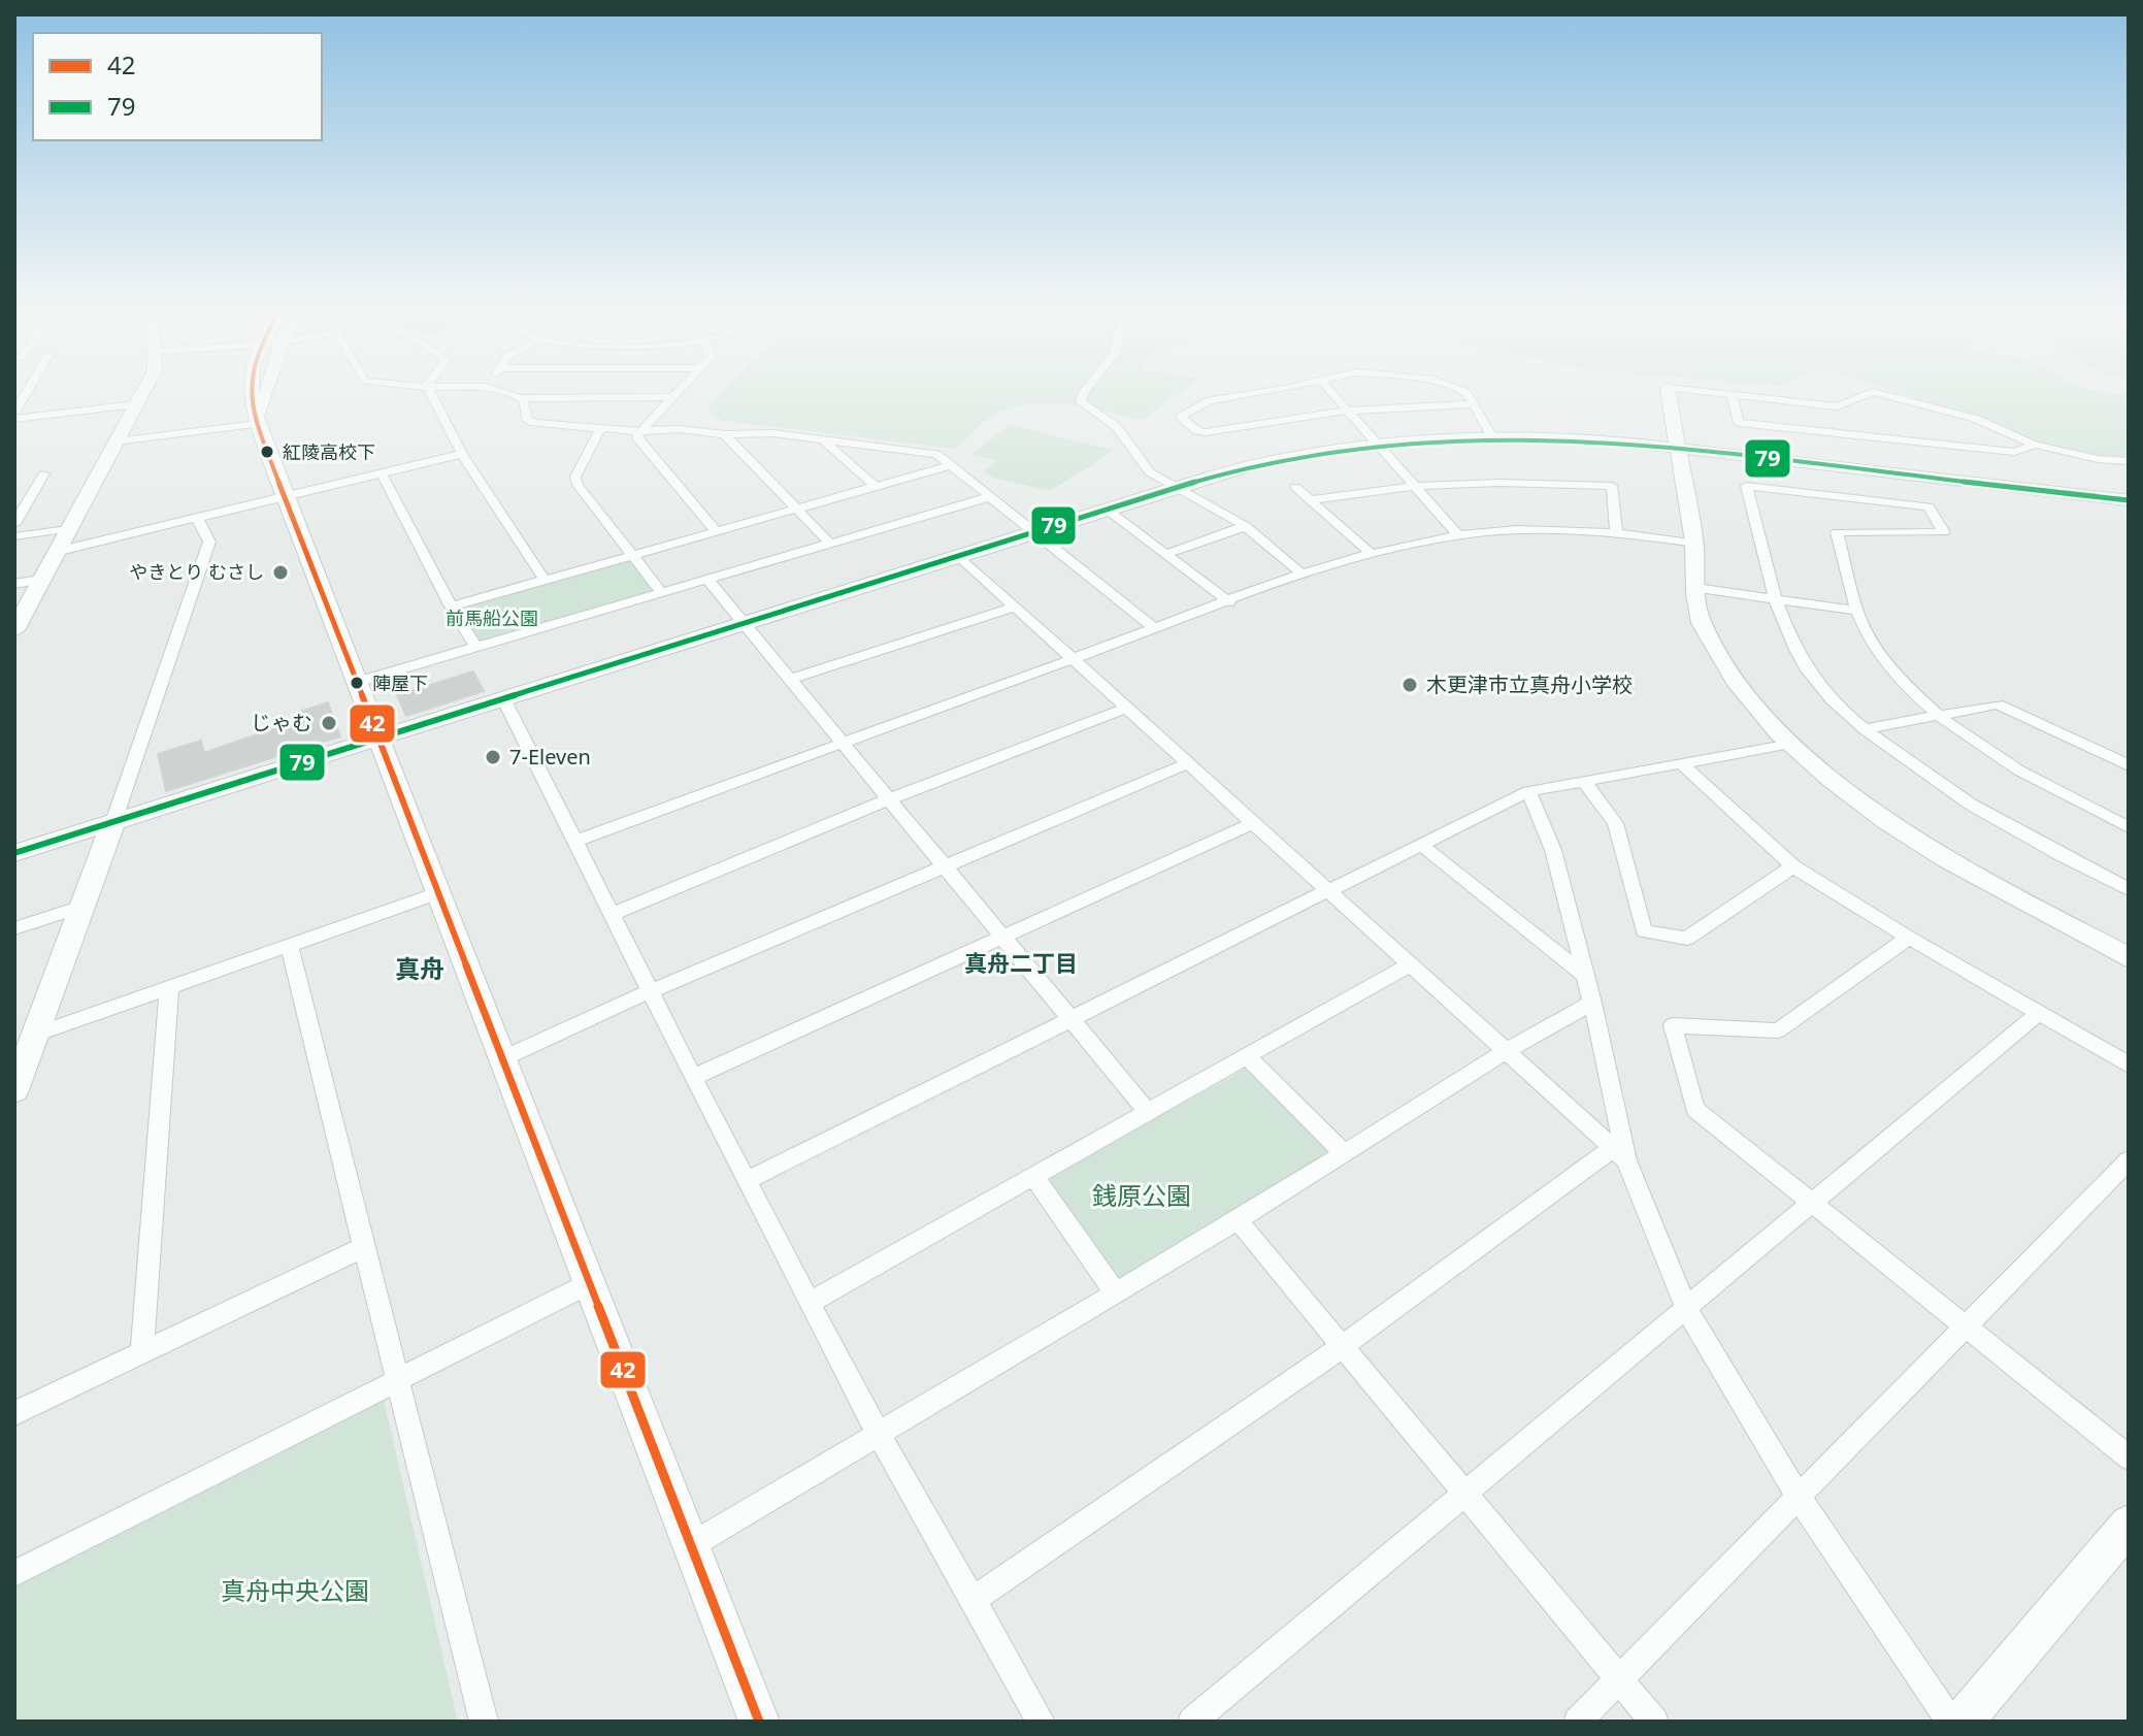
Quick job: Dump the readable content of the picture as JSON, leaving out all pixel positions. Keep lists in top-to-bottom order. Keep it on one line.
{"districts":["真舟二丁目","真舟"],"parks":["前馬船公園","銭原公園","真舟中央公園"],"places":["紅陵高校下","やきとり むさし","陣屋下","木更津市立真舟小学校","じゃむ","7-Eleven"],"lines":["transit line 42","transit line 79"],"legend":["42","79"]}
